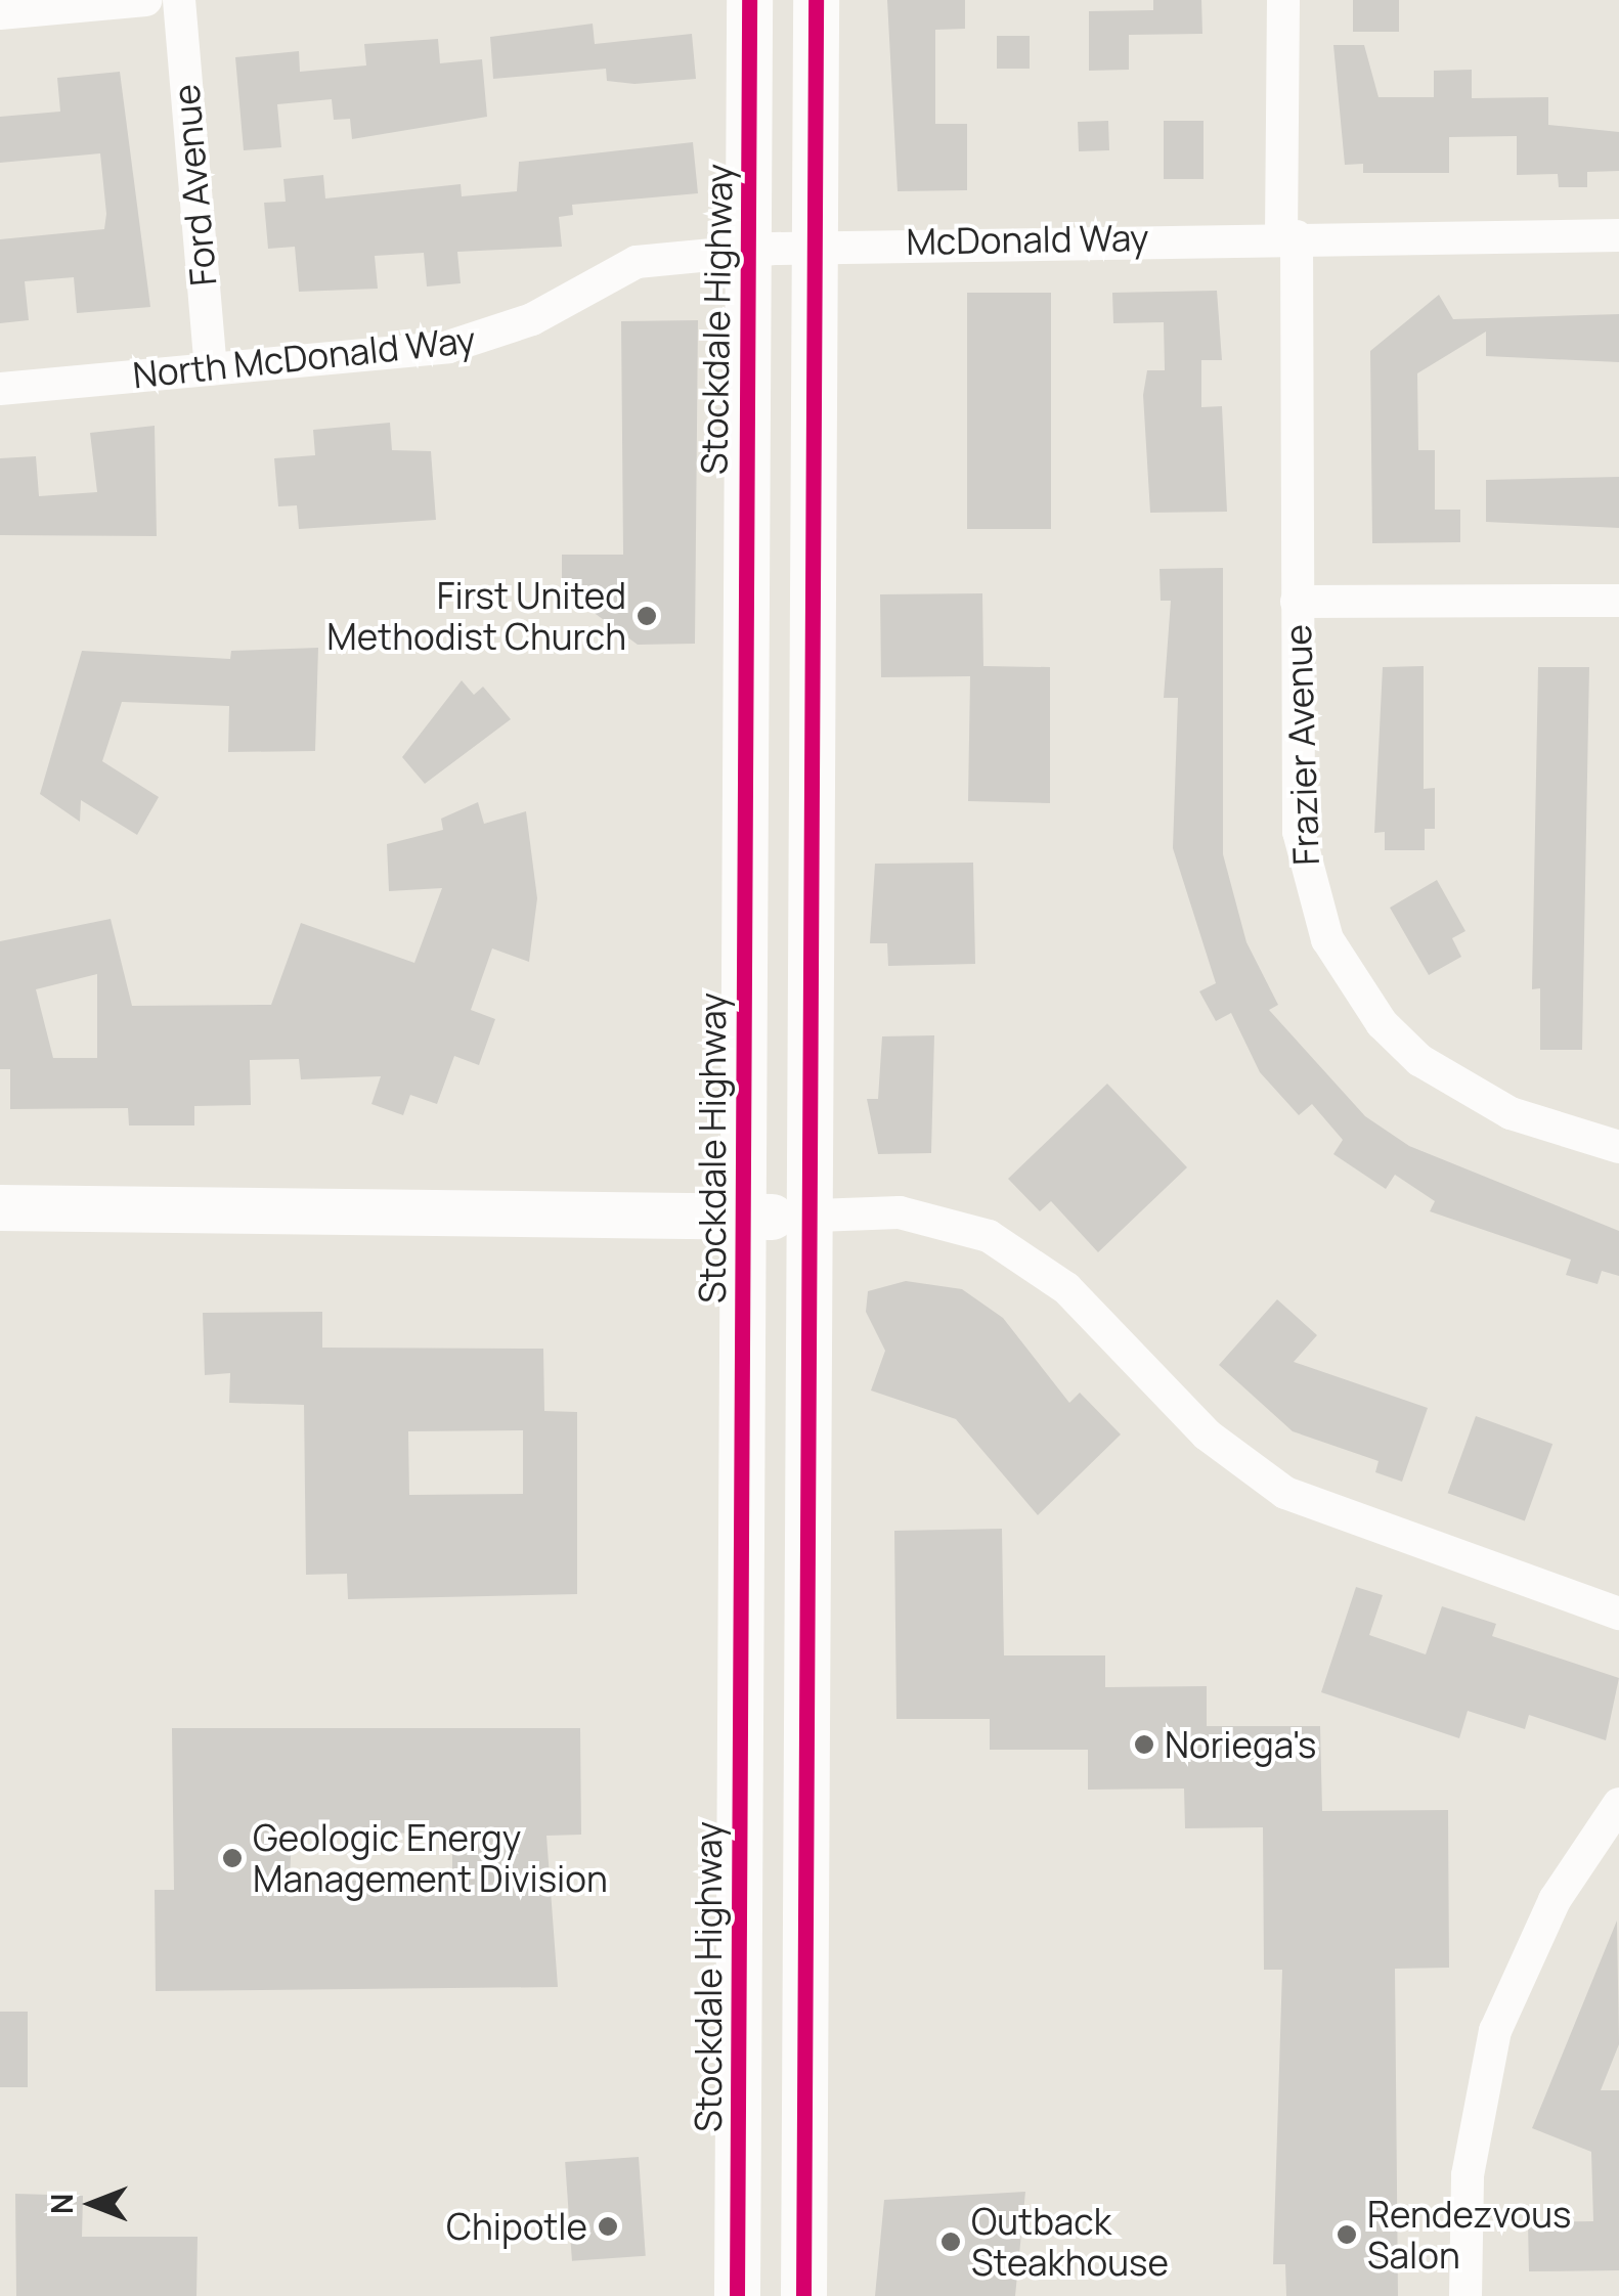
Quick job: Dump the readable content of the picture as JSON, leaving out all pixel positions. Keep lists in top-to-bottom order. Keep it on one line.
{"streets":{"main road":["Stockdale Highway"],"street":["Ford Avenue","McDonald Way","North McDonald Way","Frazier Avenue"]},"crossings":[["Ford Avenue","North McDonald Way"],["McDonald Way","Stockdale Highway"],["McDonald Way","North McDonald Way"],["McDonald Way","Frazier Avenue"],["Stockdale Highway","North McDonald Way"]],"places":["First United Methodist Church","Noriega's","Geologic Energy Management Division","Chipotle","Rendezvous Salon","Outback Steakhouse"],"north":"left"}
